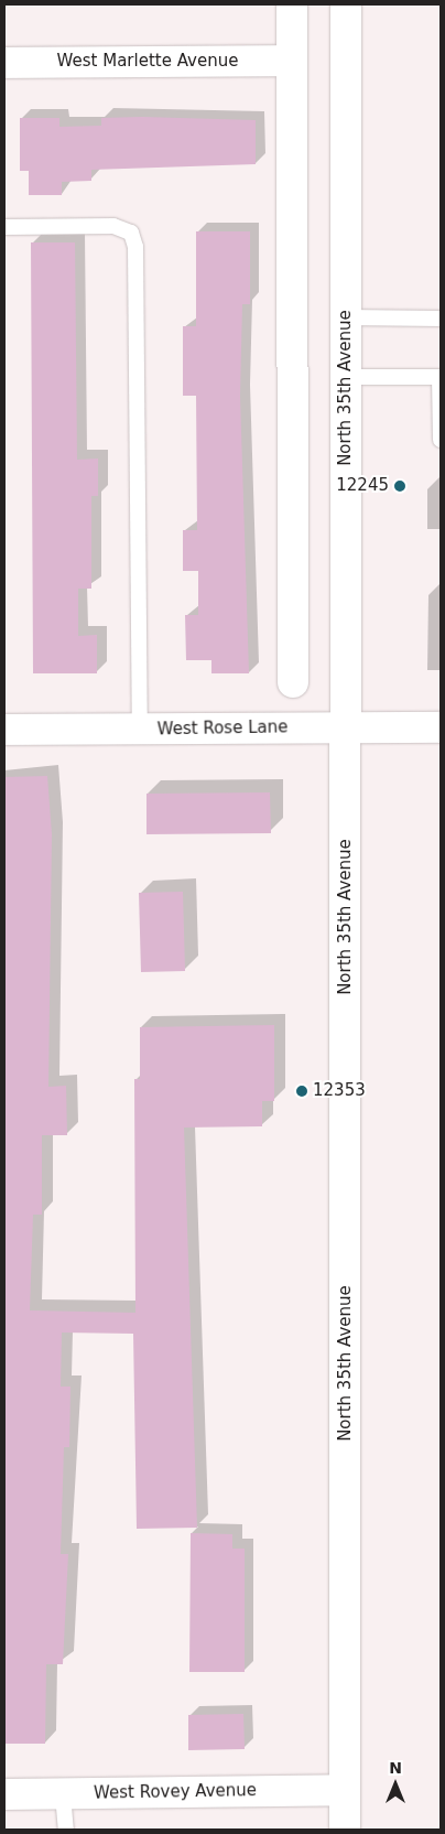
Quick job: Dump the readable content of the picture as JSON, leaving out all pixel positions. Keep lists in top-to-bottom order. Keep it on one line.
{"streets":{"main road":["West Marlette Avenue","North 35th Avenue","West Rose Lane","West Rovey Avenue"]},"crossings":[["North 35th Avenue","West Rose Lane"],["North 35th Avenue","West Rovey Avenue"]],"places":["12245","12353"],"north":"top"}
